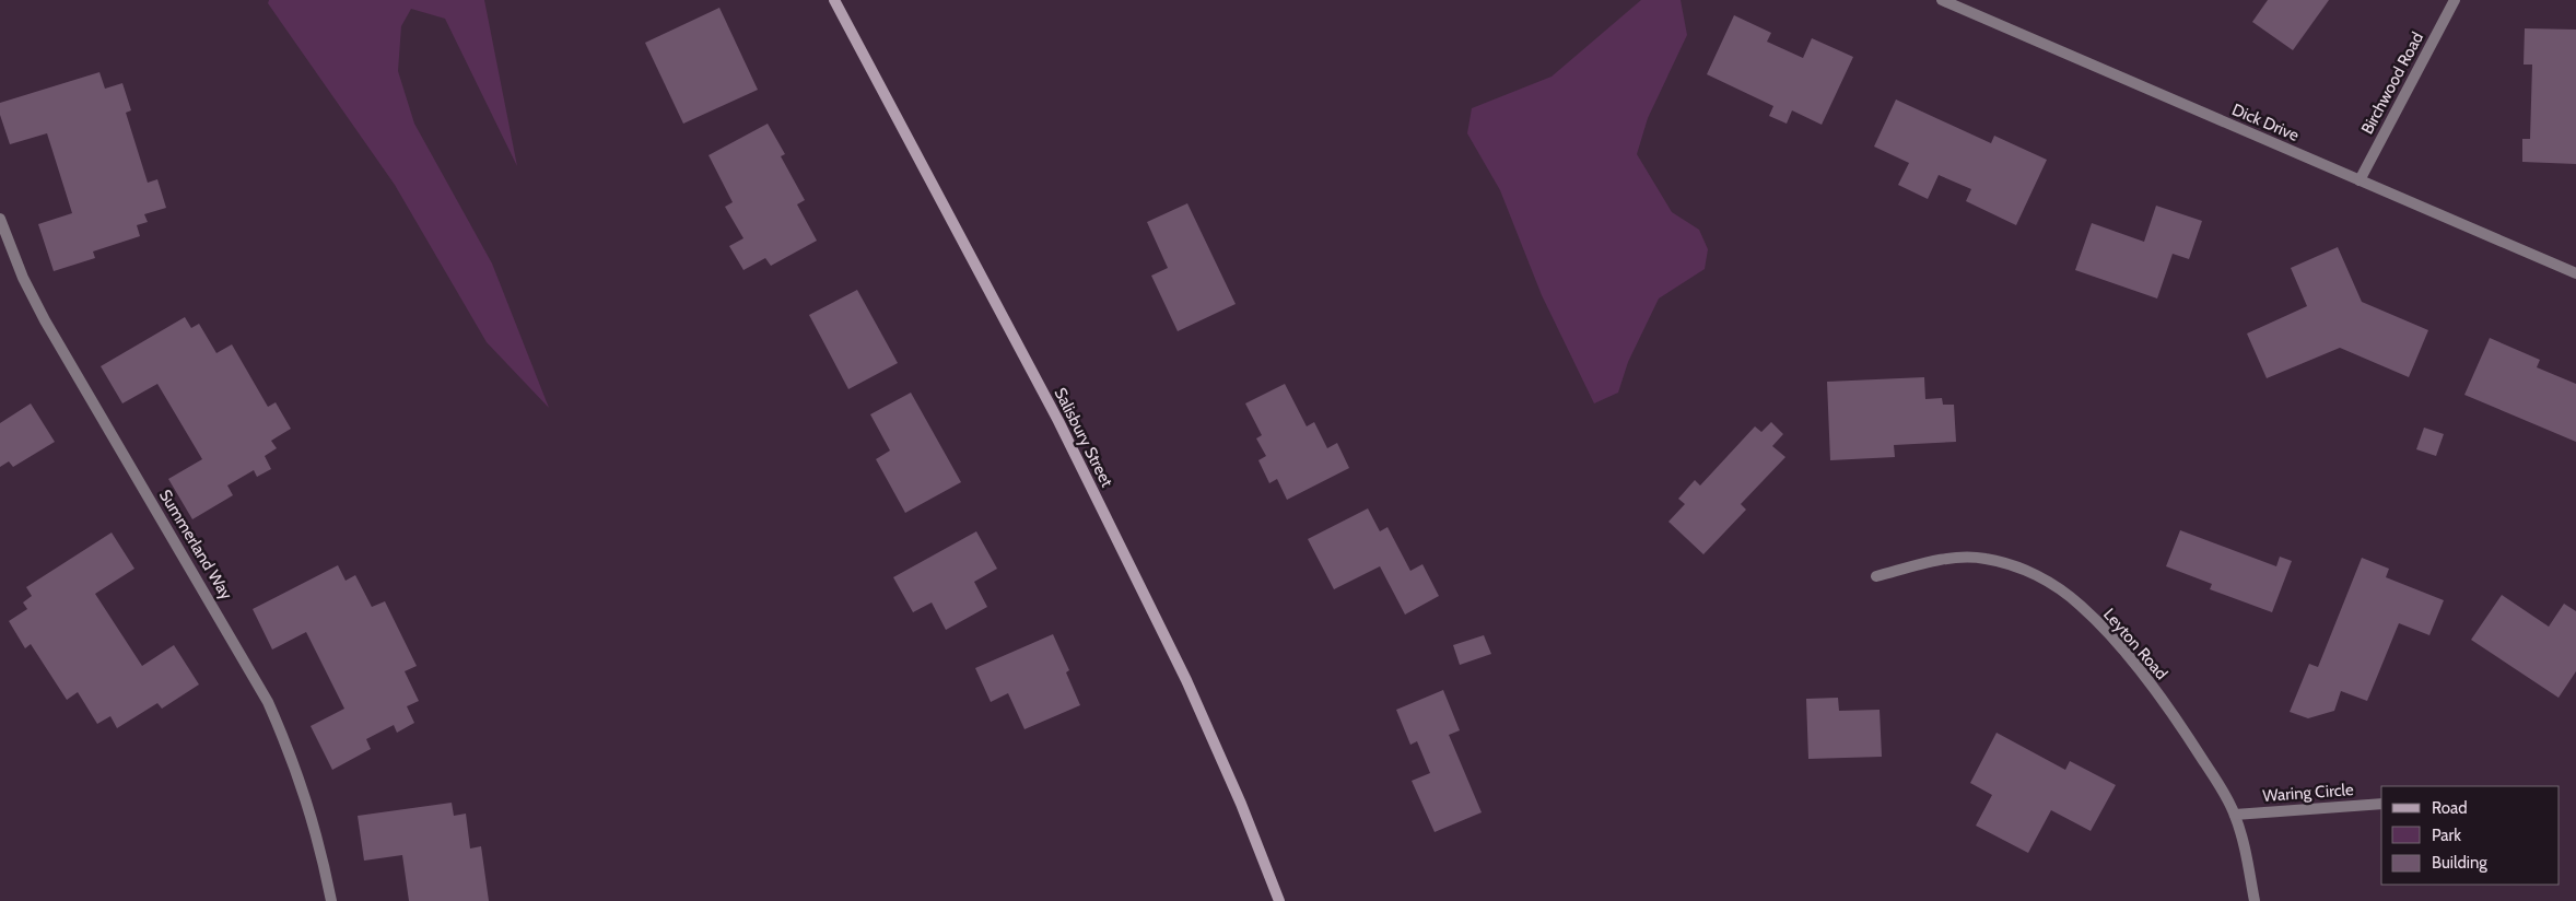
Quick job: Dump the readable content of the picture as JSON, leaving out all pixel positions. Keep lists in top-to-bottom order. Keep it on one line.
{"streets":{"main road":["Salisbury Street"],"street":["Birchwood Road","Dick Drive","Summerland Way","Leyton Road","Waring Circle"]},"crossings":[["Birchwood Road","Dick Drive"],["Leyton Road","Waring Circle"]],"legend":["Road","Park","Building"]}
